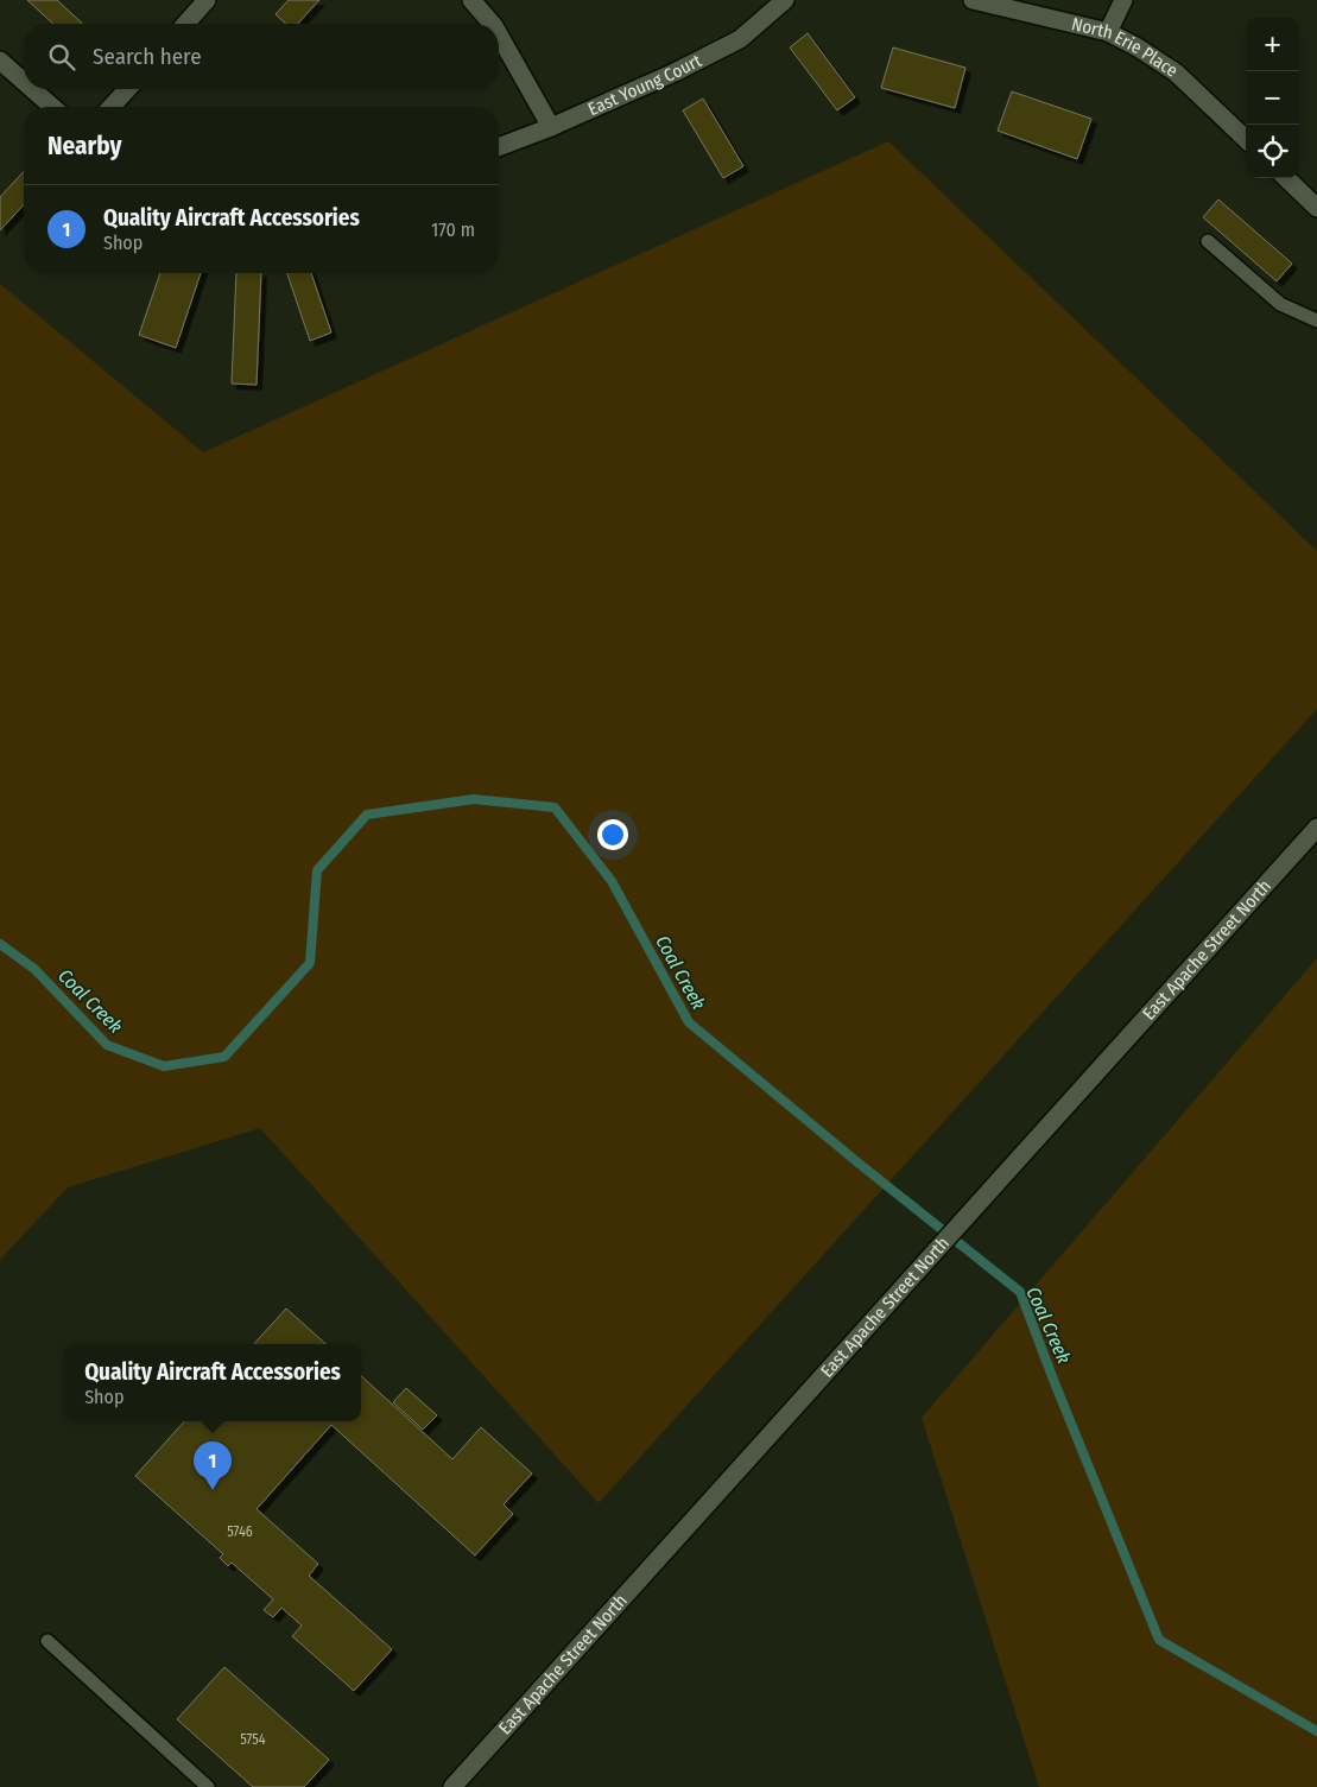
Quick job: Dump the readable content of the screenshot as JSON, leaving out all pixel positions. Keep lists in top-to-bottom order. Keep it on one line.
{"streets":{"main road":["North Erie Place","East Young Court","East Apache Street North"]},"water":["Coal Creek"],"house_numbers":["5746","5754"],"page":{"map_buttons":["+","−"],"search":"Search here","heading":"Nearby","list":[{"mark":"1","name":"Quality Aircraft Accessories","note":"Shop","value":"170 m"}],"popup":["Quality Aircraft Accessories","Shop"],"pins":"1"}}
